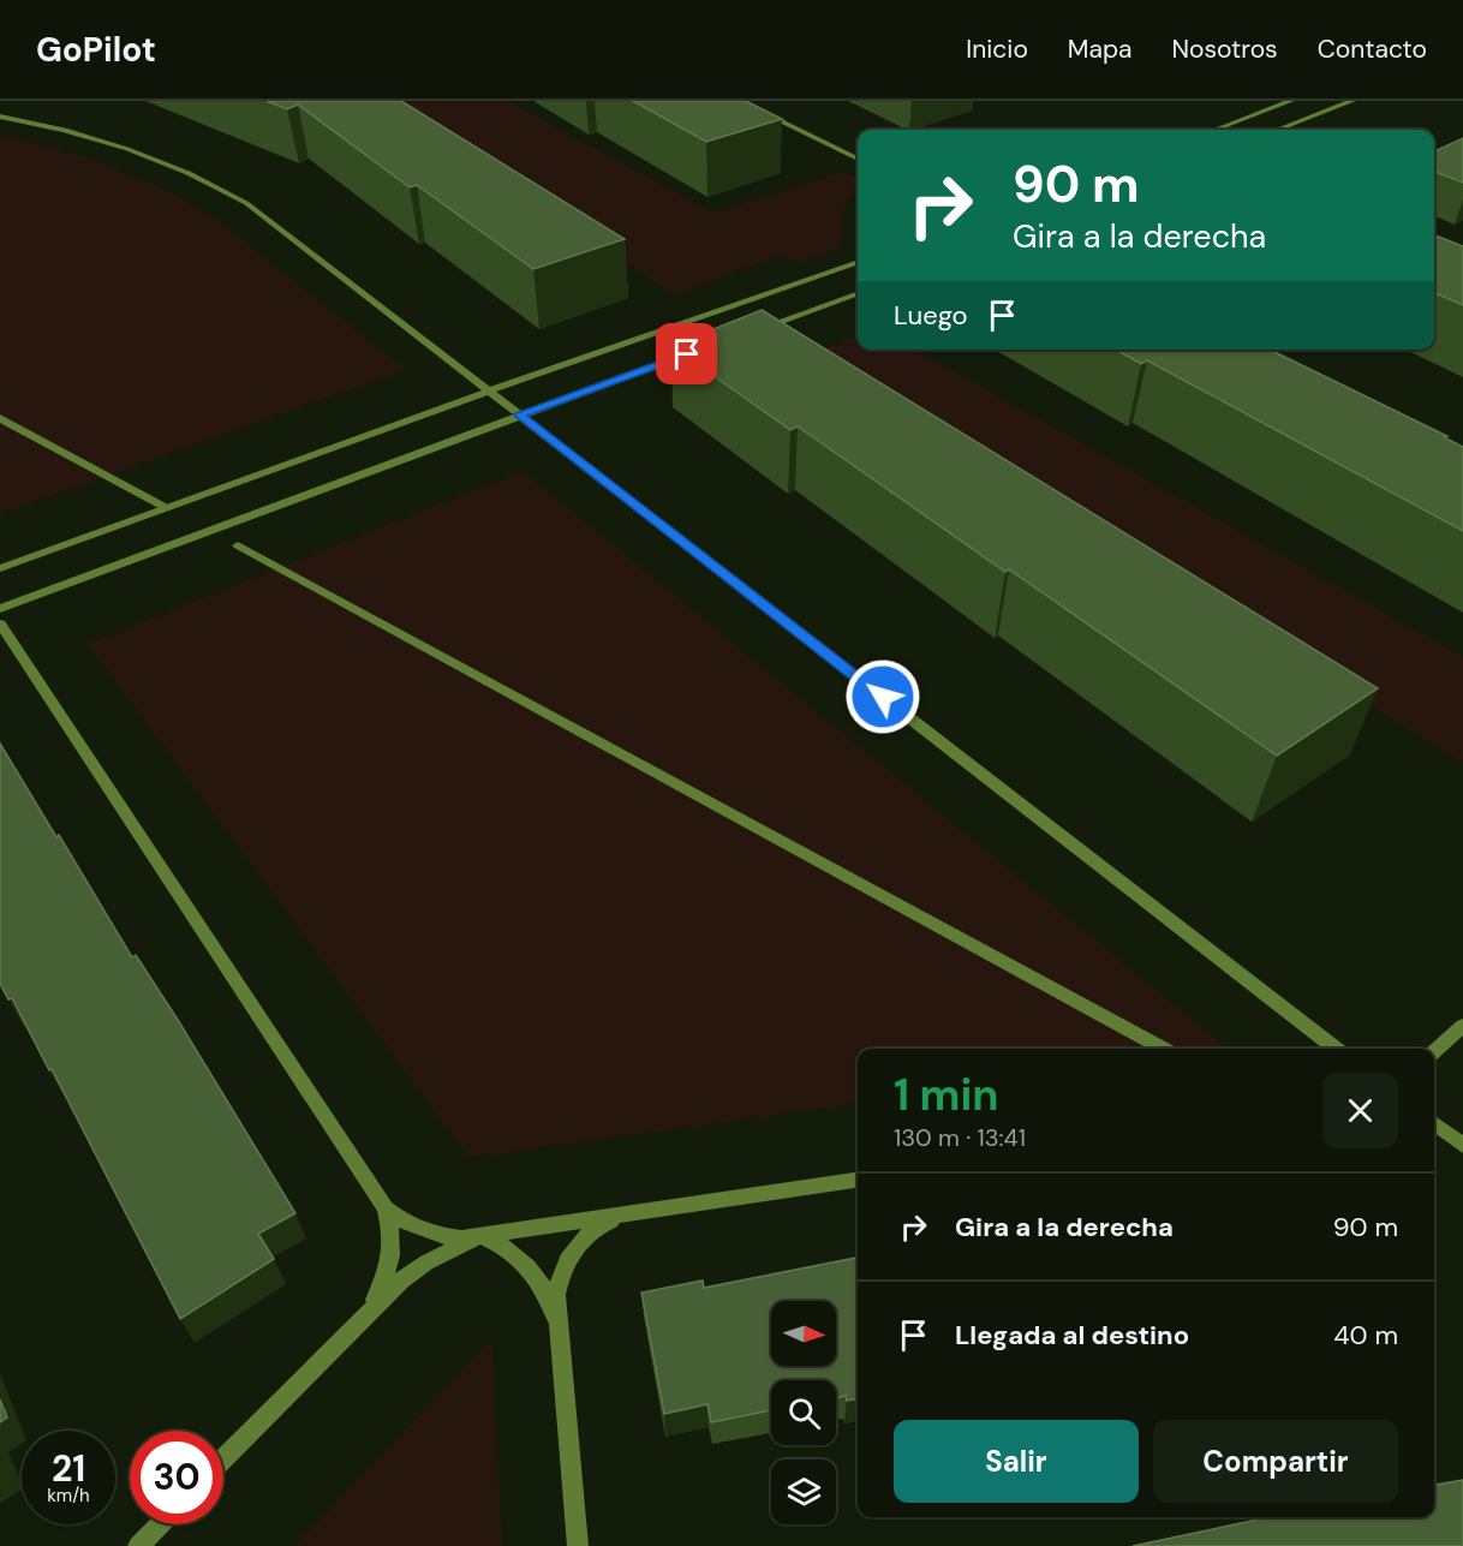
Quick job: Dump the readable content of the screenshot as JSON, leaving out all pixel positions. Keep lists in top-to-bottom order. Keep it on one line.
{"north":"right","page":{"header":"GoPilot","nav":["Inicio","Mapa","Nosotros","Contacto"],"turn":["90 m","Gira a la derecha"],"then":"Luego","heading":["1 min","130 m · 13:41"],"list":[{"name":"Gira a la derecha","value":"90 m"},{"name":"Llegada al destino","value":"40 m"}],"buttons":["Salir","Compartir"],"speed":"21 km/h","limit":"30"}}
